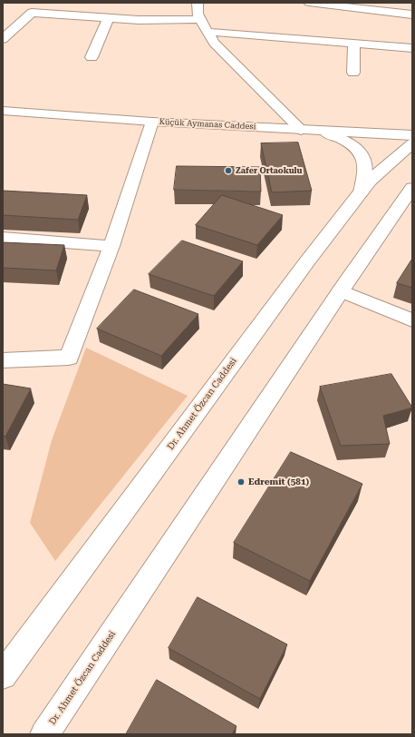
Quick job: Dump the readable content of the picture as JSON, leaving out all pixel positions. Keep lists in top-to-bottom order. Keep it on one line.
{"streets":{"street":["Küçük Aymanas Caddesi","Dr. Ahmet Özcan Caddesi"]},"places":["Zafer Ortaokulu","Edremit (581)"]}
